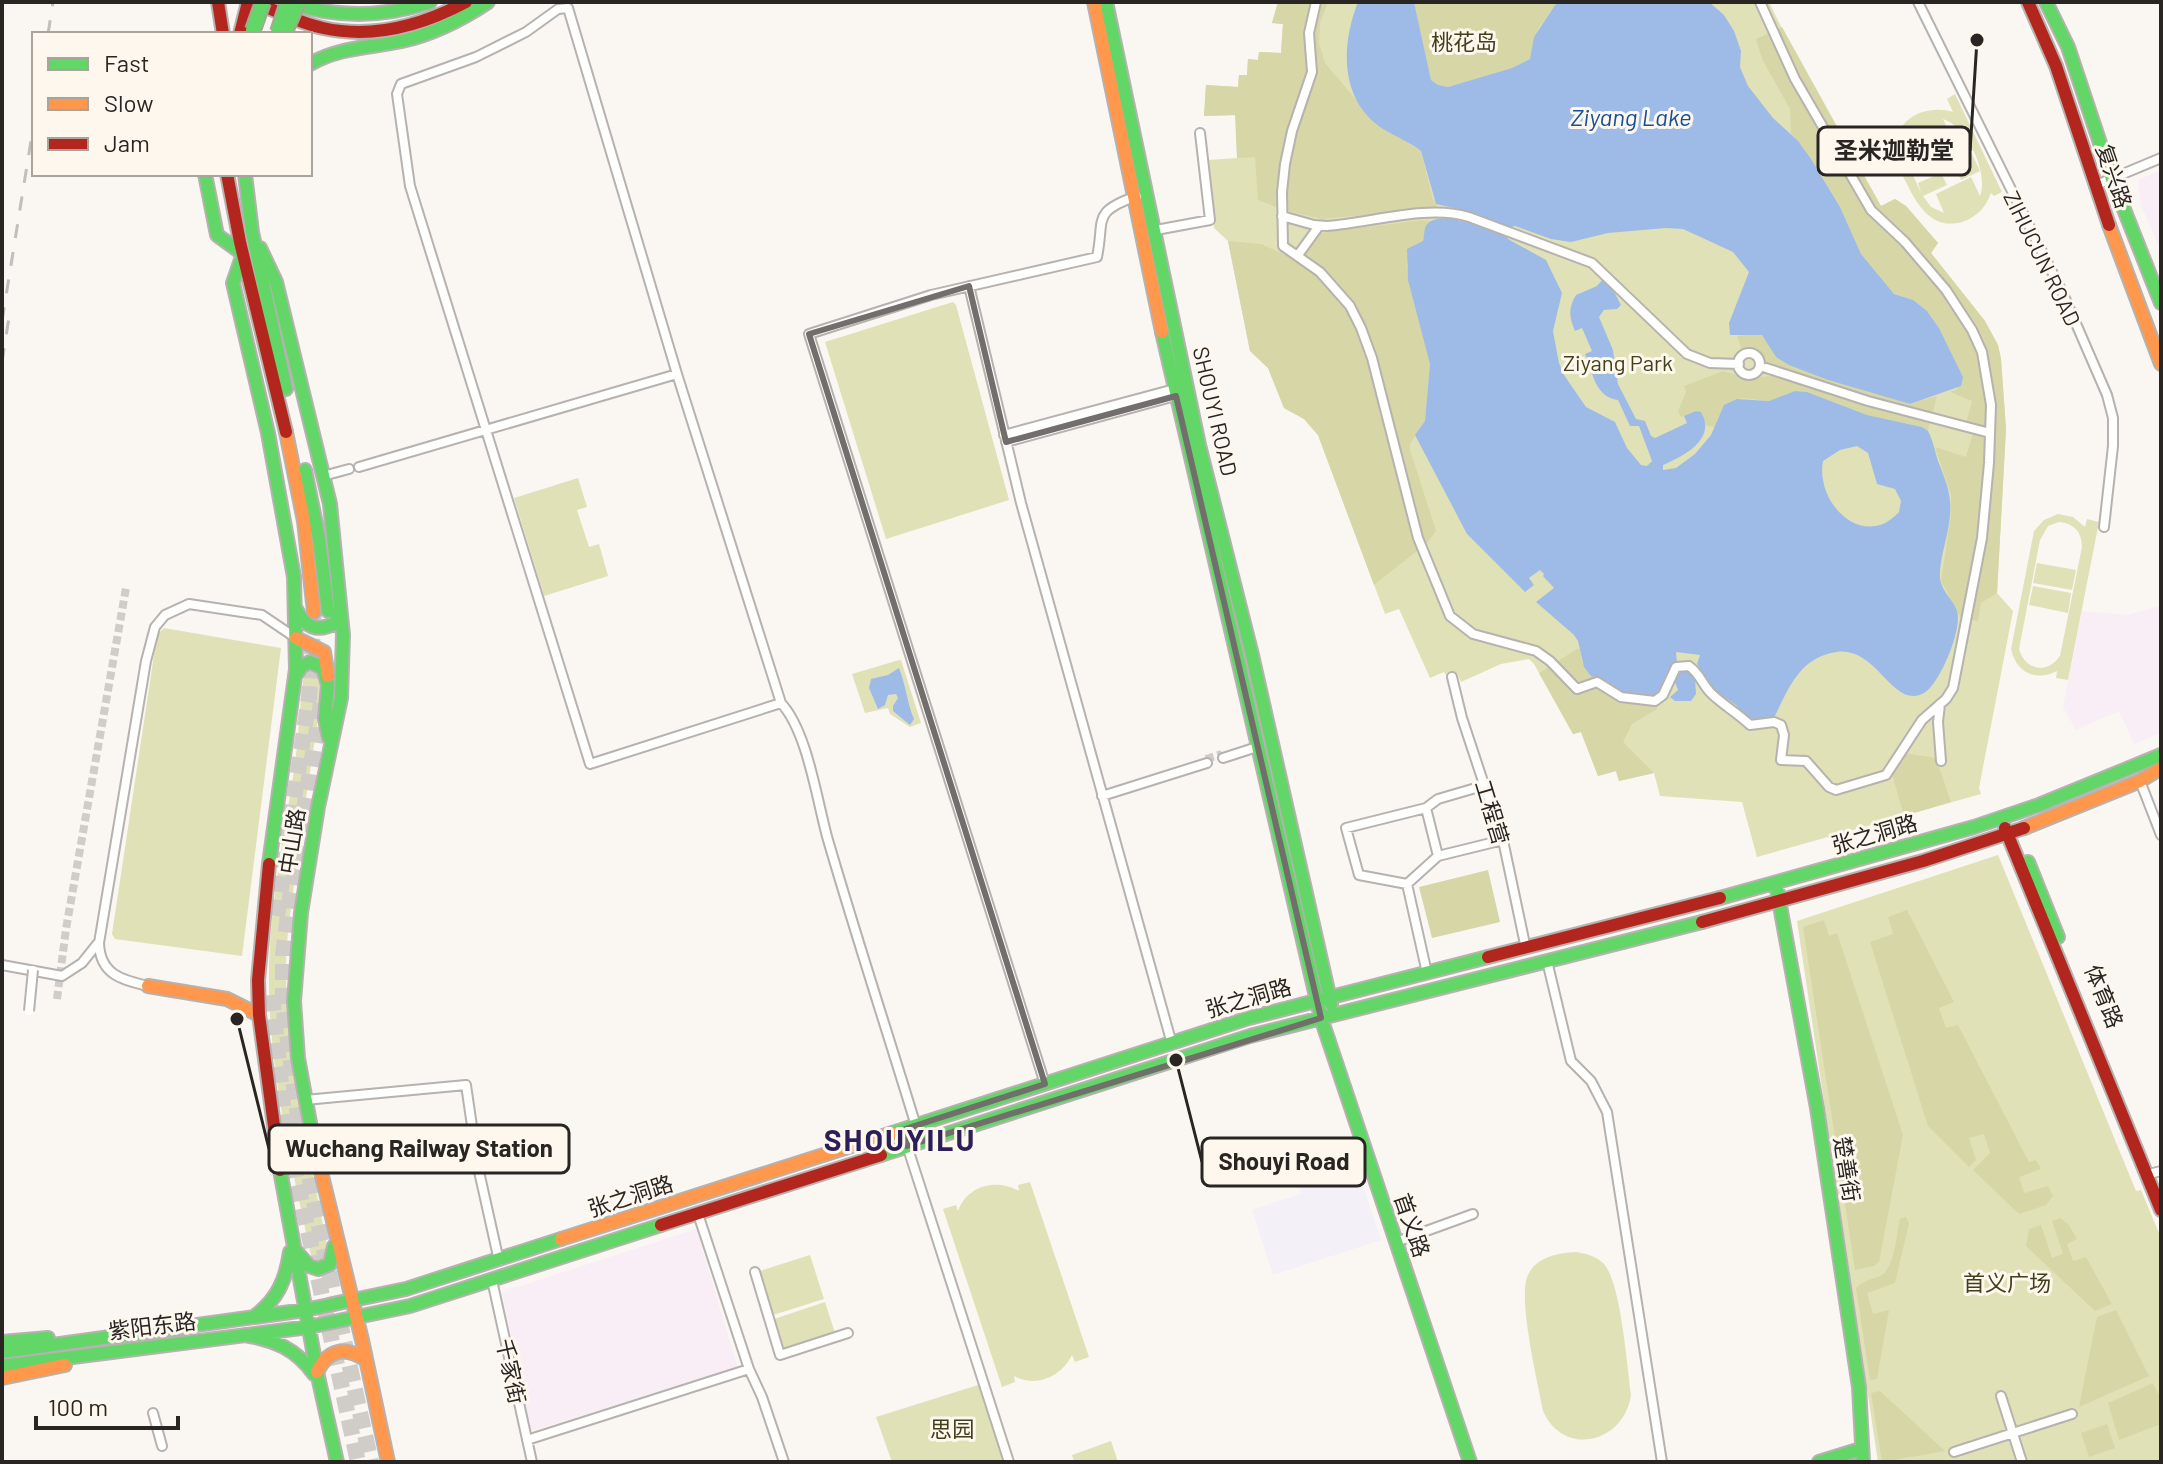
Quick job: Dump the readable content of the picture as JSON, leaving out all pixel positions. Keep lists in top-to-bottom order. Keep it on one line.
{"streets":{"main road":["复兴路","SHOUYI ROAD","张之洞路","中山路","体育路","楚善街","首义路","紫阳东路"],"street":["ZIHUCUN ROAD","工程营","千家街"]},"crossings":[["SHOUYI ROAD","张之洞路"],["SHOUYI ROAD","首义路"],["工程营","张之洞路"],["张之洞路","中山路"],["张之洞路","体育路"],["张之洞路","楚善街"],["张之洞路","首义路"],["张之洞路","紫阳东路"],["张之洞路","千家街"],["中山路","紫阳东路"]],"districts":["SHOUYILU"],"water":["Ziyang Lake"],"parks":["桃花岛","Ziyang Park","首义广场","思园"],"places":["圣米迦勒堂","Wuchang Railway Station","Shouyi Road"],"legend":["Fast","Slow","Jam"],"scale_bar":"100 m"}
